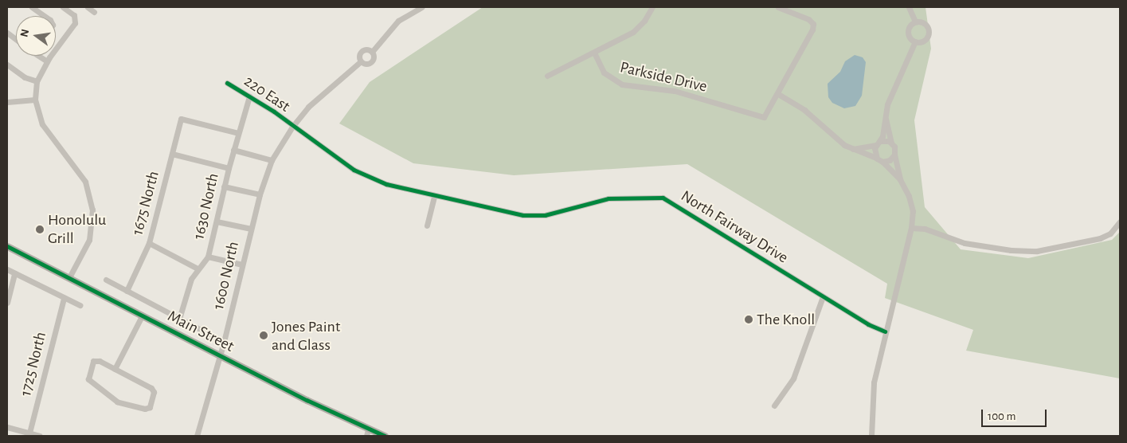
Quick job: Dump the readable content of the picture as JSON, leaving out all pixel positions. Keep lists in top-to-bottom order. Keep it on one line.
{"streets":{"main road":["Main Street"],"street":["Parkside Drive","220 East","1675 North","1630 North","North Fairway Drive","1600 North","1725 North"]},"crossings":[["220 East","1630 North"],["220 East","North Fairway Drive"],["220 East","1600 North"],["1675 North","1630 North"],["North Fairway Drive","1600 North"],["1600 North","Main Street"]],"places":["Honolulu Grill","The Knoll","Jones Paint and Glass"],"scale_bar":"100 m","north":"left"}
